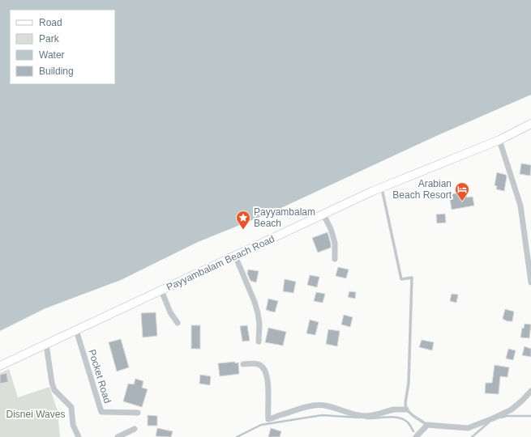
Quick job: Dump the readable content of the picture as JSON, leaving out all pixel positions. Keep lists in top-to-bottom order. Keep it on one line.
{"streets":{"main road":["Payyambalam Beach Road"],"street":["Pocket Road"]},"crossings":[["Payyambalam Beach Road","Pocket Road"]],"parks":["Disnei Waves"],"places":{"hotel":["Arabian Beach Resort"],"place":["Payyambalam Beach"]},"legend":["Road","Park","Water","Building"]}
